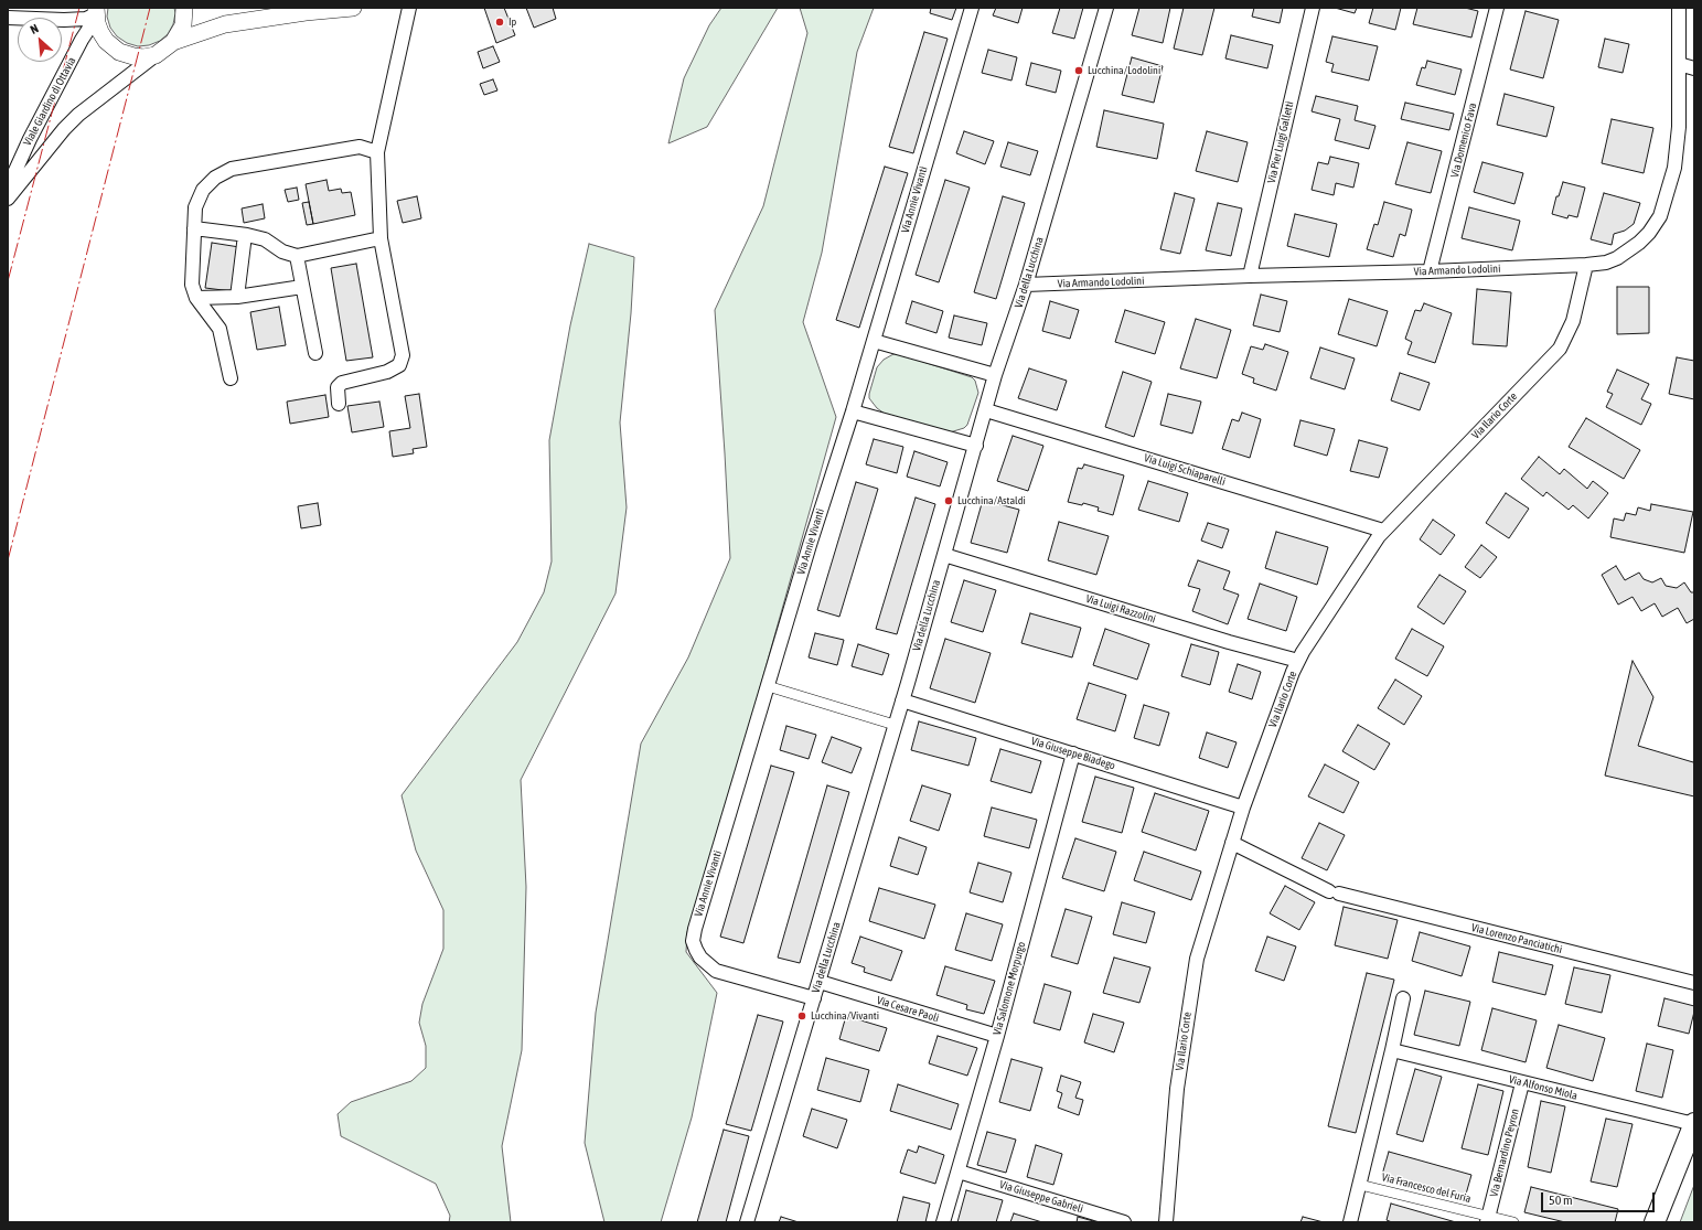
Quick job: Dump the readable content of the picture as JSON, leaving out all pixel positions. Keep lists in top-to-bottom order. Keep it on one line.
{"streets":{"street":["Viale Giardino di Ottavia","Via Domenico Fava","Via Pier Luigi Galletti","Via Annie Vivanti","Via Armando Lodolini","Via della Lucchina","Via Ilario Corte","Via Luigi Schiaparelli","Via Luigi Razzolini","Via Giuseppe Biadego","Via Lorenzo Panciatichi","Via Salomone Morpurgo","Via Cesare Paoli","Via Alfonso Miola","Via Bernardino Peyron","Via Francesco del Furia","Via Giuseppe Gabrieli"]},"crossings":[["Via Domenico Fava","Via Armando Lodolini"],["Via Pier Luigi Galletti","Via Armando Lodolini"],["Via Annie Vivanti","Via della Lucchina"],["Via Armando Lodolini","Via della Lucchina"],["Via Armando Lodolini","Via Ilario Corte"],["Via della Lucchina","Via Luigi Schiaparelli"],["Via della Lucchina","Via Luigi Razzolini"],["Via della Lucchina","Via Giuseppe Biadego"],["Via della Lucchina","Via Cesare Paoli"],["Via Ilario Corte","Via Luigi Schiaparelli"],["Via Ilario Corte","Via Luigi Razzolini"],["Via Ilario Corte","Via Giuseppe Biadego"],["Via Ilario Corte","Via Lorenzo Panciatichi"],["Via Giuseppe Biadego","Via Salomone Morpurgo"],["Via Salomone Morpurgo","Via Cesare Paoli"],["Via Salomone Morpurgo","Via Giuseppe Gabrieli"],["Via Alfonso Miola","Via Bernardino Peyron"],["Via Bernardino Peyron","Via Francesco del Furia"]],"places":["Ip","Lucchina/Lodolini","Lucchina/Astaldi","Lucchina/Vivanti"],"scale_bar":"50 m","north":"top left"}
